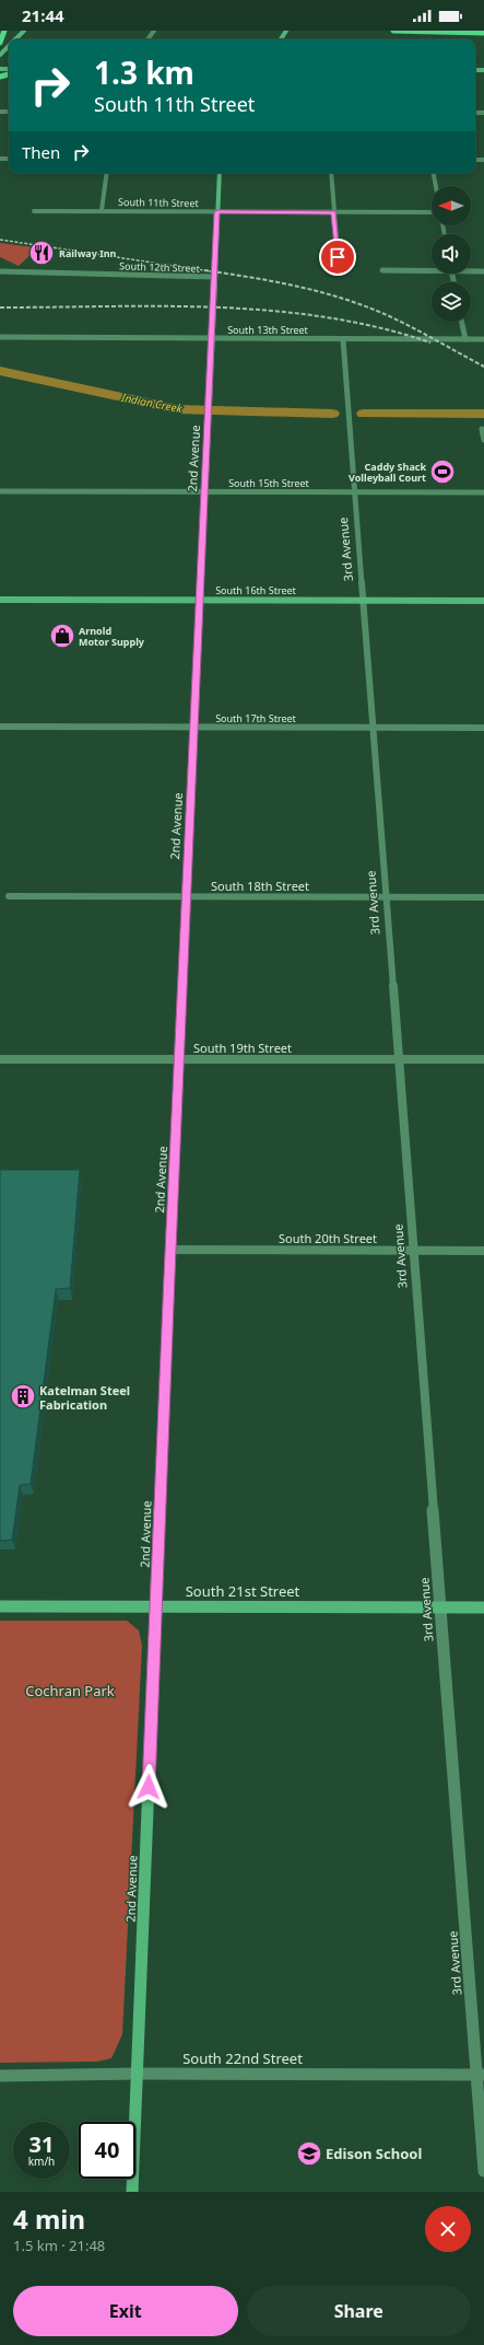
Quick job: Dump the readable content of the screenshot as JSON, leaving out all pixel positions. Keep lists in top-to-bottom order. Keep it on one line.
{"streets":{"street":["South 11th Street","South 12th Street","South 13th Street","2nd Avenue","South 15th Street","3rd Avenue","South 16th Street","South 17th Street","South 18th Street","South 19th Street","South 20th Street","South 21st Street","South 22nd Street"]},"crossings":[["South 11th Street","2nd Avenue"],["South 12th Street","2nd Avenue"],["South 13th Street","2nd Avenue"],["South 13th Street","3rd Avenue"],["2nd Avenue","South 15th Street"],["2nd Avenue","South 16th Street"],["2nd Avenue","South 17th Street"],["2nd Avenue","South 18th Street"],["2nd Avenue","South 19th Street"],["2nd Avenue","South 20th Street"],["2nd Avenue","South 21st Street"],["2nd Avenue","South 22nd Street"],["South 15th Street","3rd Avenue"],["3rd Avenue","South 16th Street"],["3rd Avenue","South 17th Street"],["3rd Avenue","South 18th Street"],["3rd Avenue","South 19th Street"],["3rd Avenue","South 20th Street"],["3rd Avenue","South 21st Street"],["3rd Avenue","South 22nd Street"]],"water":["Indian Creek"],"parks":["Cochran Park"],"places":{"restaurant":["Railway Inn"],"sports":["Caddy Shack Volleyball Court"],"shop":["Arnold Motor Supply"],"building":["Katelman Steel Fabrication"],"school or university":["Edison School"]},"north":"left","page":{"status":"21:44","turn":["1.3 km","South 11th Street"],"then":"Then","speed":"31 km/h","limit":"40","heading":["4 min","1.5 km · 21:48"],"buttons":["Exit","Share"]}}
